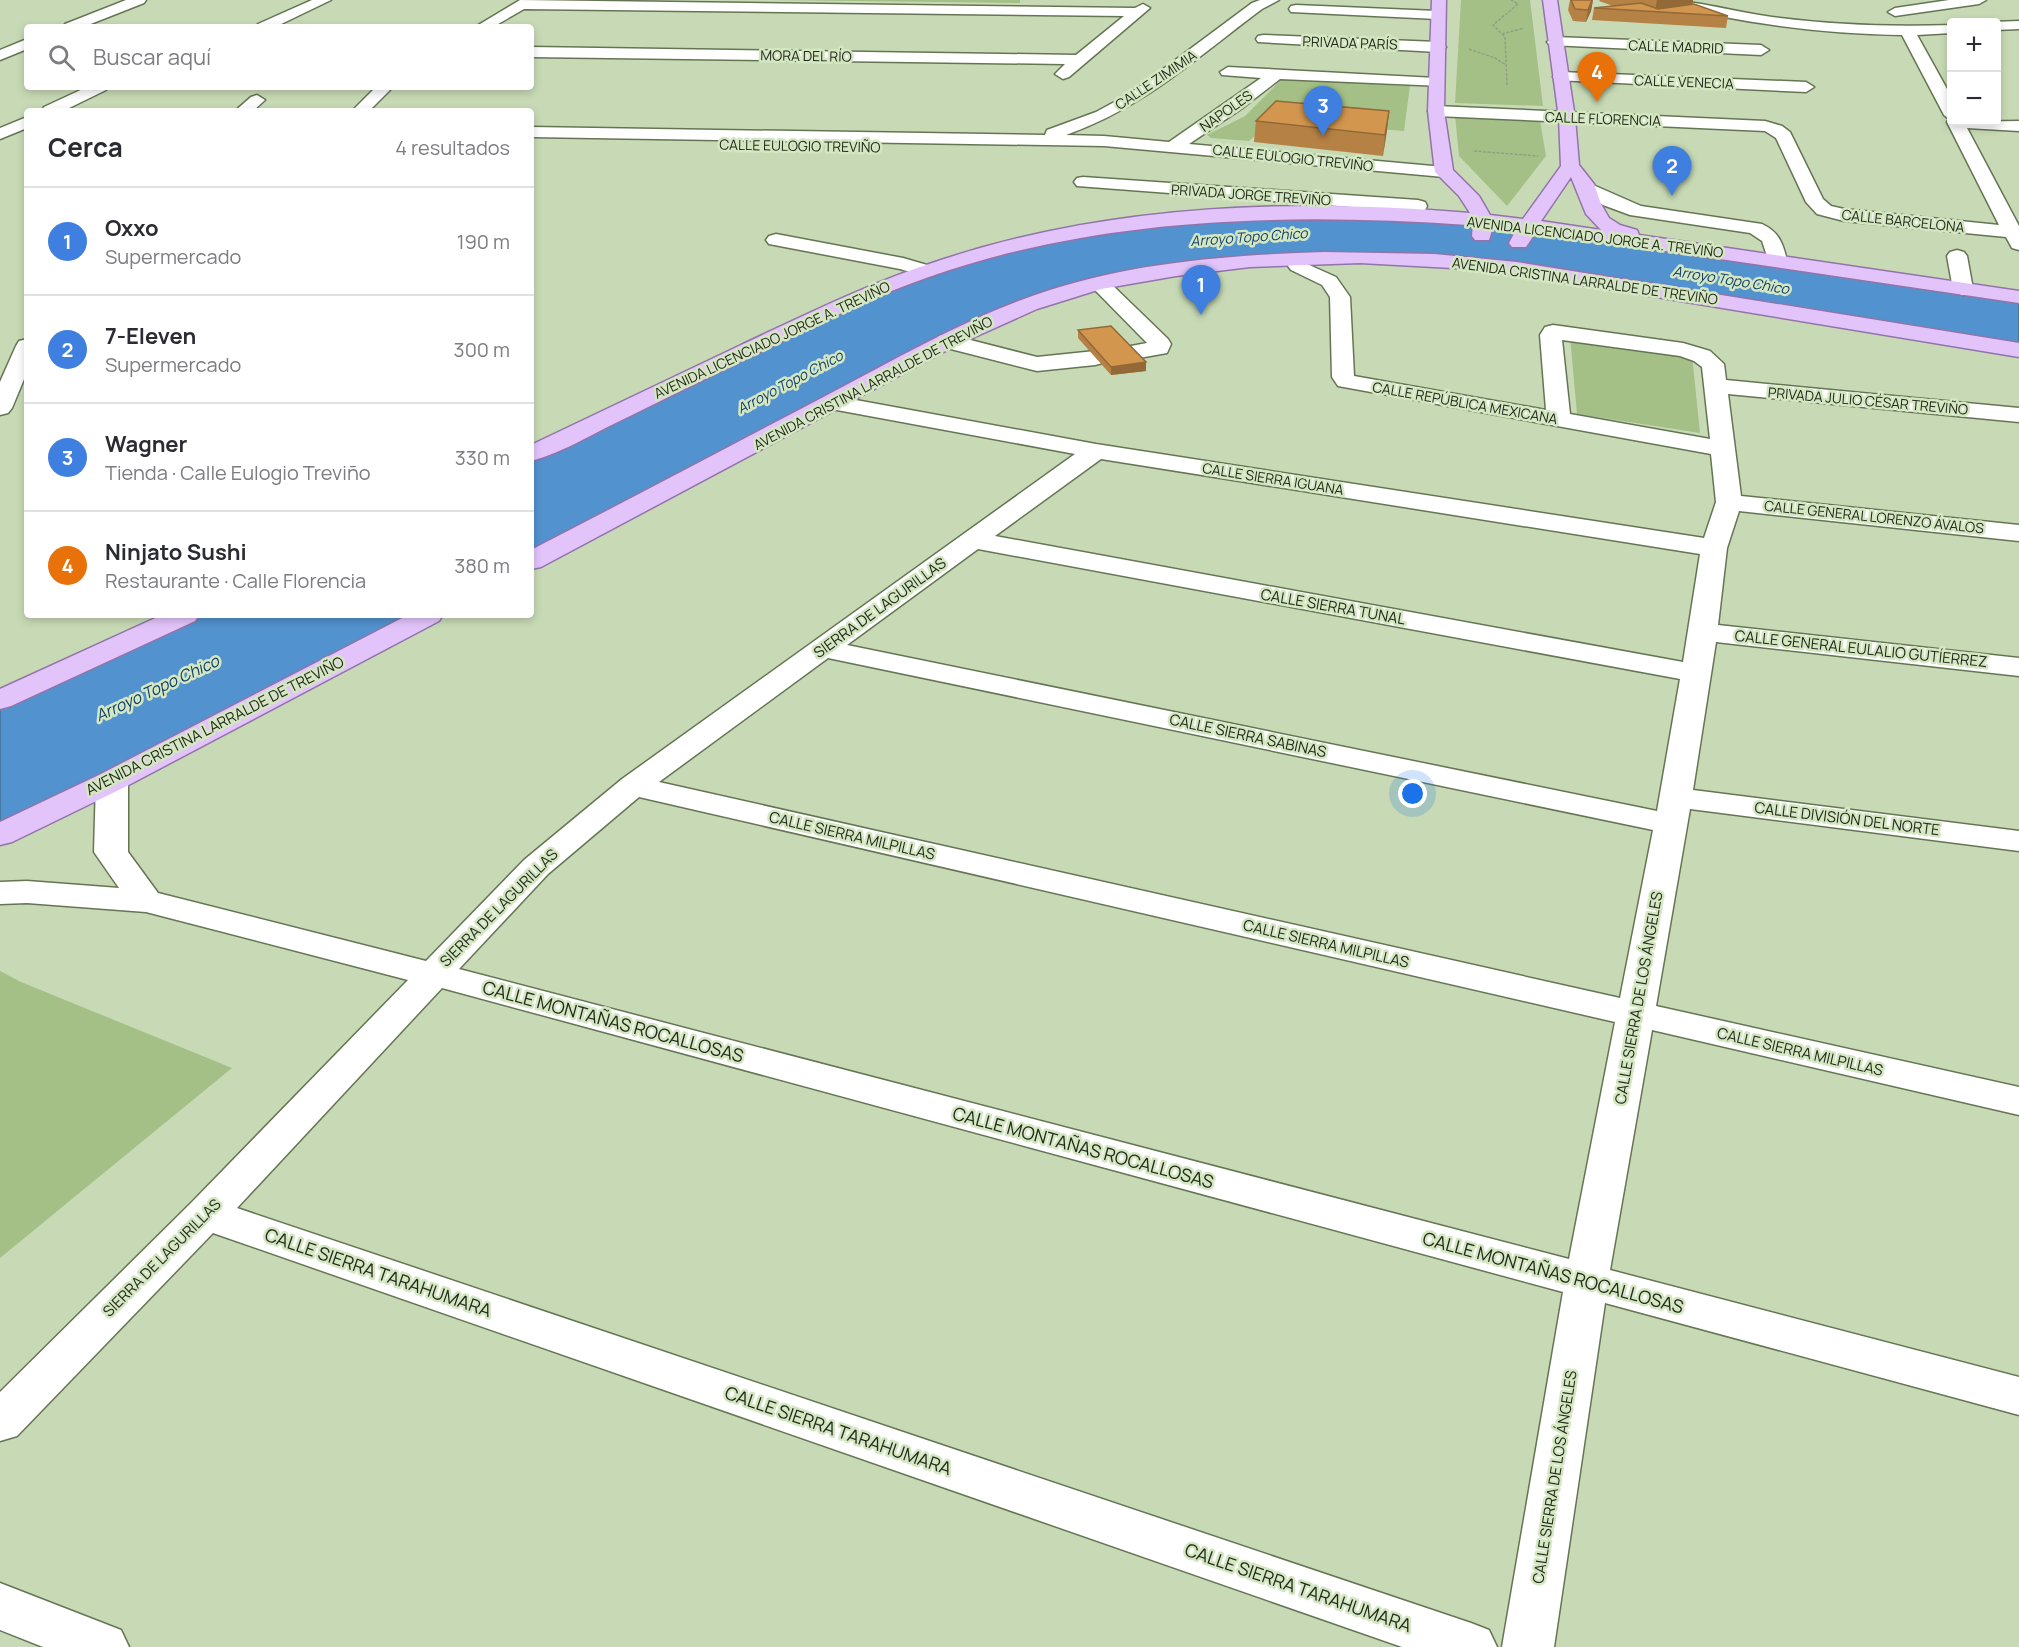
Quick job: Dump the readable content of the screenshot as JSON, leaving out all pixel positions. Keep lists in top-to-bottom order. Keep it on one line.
{"streets":{"main road":["AVENIDA LICENCIADO JORGE A. TREVIÑO","AVENIDA CRISTINA LARRALDE DE TREVIÑO"],"street":["PRIVADA PARÍS","CALLE MADRID","MORA DEL RÍO","CALLE ZIMIMIA","CALLE VENECIA","NAPOLES","CALLE FLORENCIA","CALLE EULOGIO TREVIÑO","PRIVADA JORGE TREVIÑO","CALLE BARCELONA","PRIVADA JULIO CÉSAR TREVIÑO","CALLE REPÚBLICA MEXICANA","CALLE SIERRA IGUANA","CALLE GENERAL LORENZO ÁVALOS","CALLE SIERRA TUNAL","SIERRA DE LAGURILLAS","CALLE GENERAL EULALIO GUTÍERREZ","CALLE SIERRA SABINAS","CALLE DIVISIÓN DEL NORTE","CALLE SIERRA MILPILLAS","CALLE SIERRA DE LOS ÁNGELES","CALLE MONTAÑAS ROCALLOSAS","CALLE SIERRA TARAHUMARA"]},"crossings":[["CALLE ZIMIMIA","CALLE EULOGIO TREVIÑO"],["NAPOLES","CALLE EULOGIO TREVIÑO"],["CALLE FLORENCIA","CALLE BARCELONA"],["CALLE EULOGIO TREVIÑO","AVENIDA LICENCIADO JORGE A. TREVIÑO"],["PRIVADA JORGE TREVIÑO","AVENIDA LICENCIADO JORGE A. TREVIÑO"],["AVENIDA CRISTINA LARRALDE DE TREVIÑO","CALLE SIERRA IGUANA"],["PRIVADA JULIO CÉSAR TREVIÑO","CALLE REPÚBLICA MEXICANA"],["PRIVADA JULIO CÉSAR TREVIÑO","CALLE SIERRA DE LOS ÁNGELES"],["CALLE REPÚBLICA MEXICANA","CALLE SIERRA DE LOS ÁNGELES"],["CALLE SIERRA IGUANA","SIERRA DE LAGURILLAS"],["CALLE SIERRA IGUANA","CALLE SIERRA DE LOS ÁNGELES"],["CALLE GENERAL LORENZO ÁVALOS","CALLE SIERRA DE LOS ÁNGELES"],["CALLE SIERRA TUNAL","SIERRA DE LAGURILLAS"],["CALLE SIERRA TUNAL","CALLE SIERRA DE LOS ÁNGELES"],["SIERRA DE LAGURILLAS","CALLE SIERRA SABINAS"],["SIERRA DE LAGURILLAS","CALLE SIERRA MILPILLAS"],["SIERRA DE LAGURILLAS","CALLE MONTAÑAS ROCALLOSAS"],["SIERRA DE LAGURILLAS","CALLE SIERRA TARAHUMARA"],["CALLE GENERAL EULALIO GUTÍERREZ","CALLE SIERRA DE LOS ÁNGELES"],["CALLE SIERRA SABINAS","CALLE DIVISIÓN DEL NORTE"],["CALLE SIERRA SABINAS","CALLE SIERRA DE LOS ÁNGELES"],["CALLE DIVISIÓN DEL NORTE","CALLE SIERRA DE LOS ÁNGELES"],["CALLE SIERRA MILPILLAS","CALLE SIERRA DE LOS ÁNGELES"],["CALLE SIERRA DE LOS ÁNGELES","CALLE MONTAÑAS ROCALLOSAS"]],"water":["Arroyo Topo Chico"],"page":{"map_buttons":["+","−"],"search":"Buscar aquí","pins":["4","3","2","1"],"heading":["Cerca","4 resultados"],"list":[{"mark":"1","name":"Oxxo","note":"Supermercado","value":"190 m"},{"mark":"2","name":"7-Eleven","note":"Supermercado","value":"300 m"},{"mark":"3","name":"Wagner","note":"Tienda · Calle Eulogio Treviño","value":"330 m"},{"mark":"4","name":"Ninjato Sushi","note":"Restaurante · Calle Florencia","value":"380 m"}]}}
